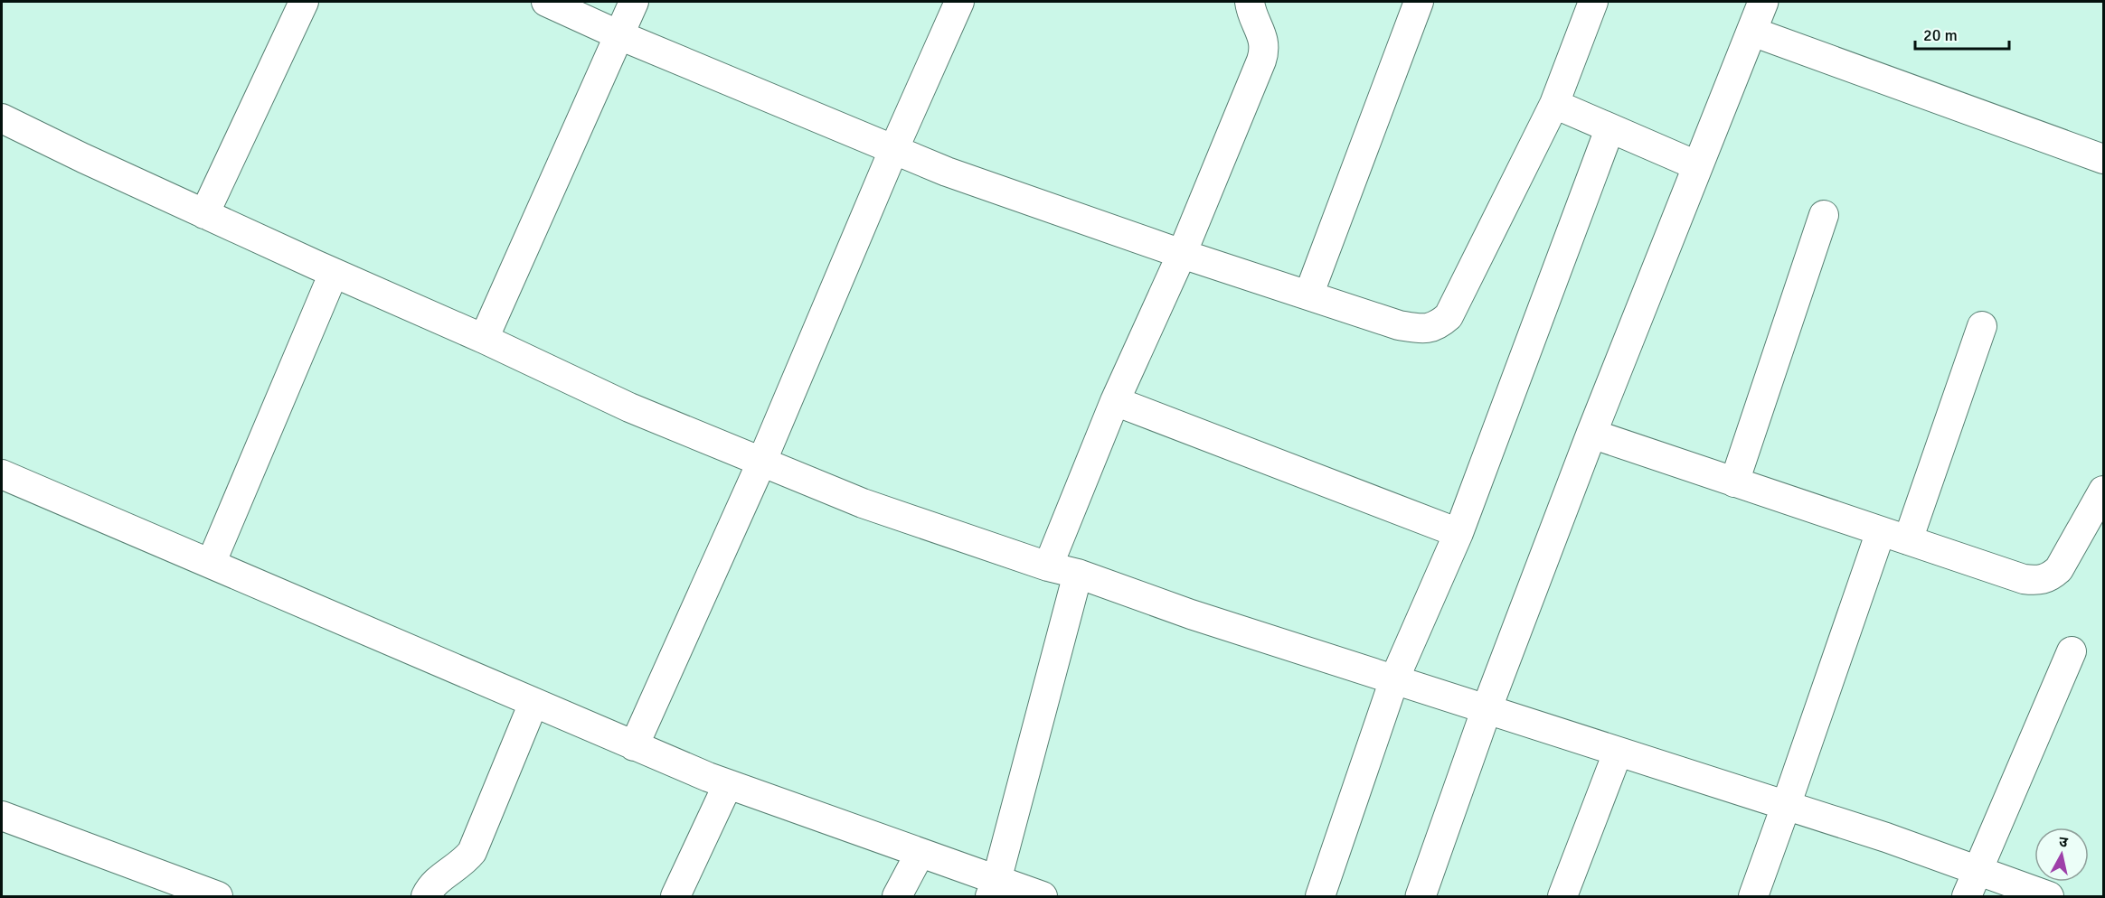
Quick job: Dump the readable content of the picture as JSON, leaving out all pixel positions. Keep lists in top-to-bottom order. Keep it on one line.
{"scale_bar":"20 m","north":"top"}
